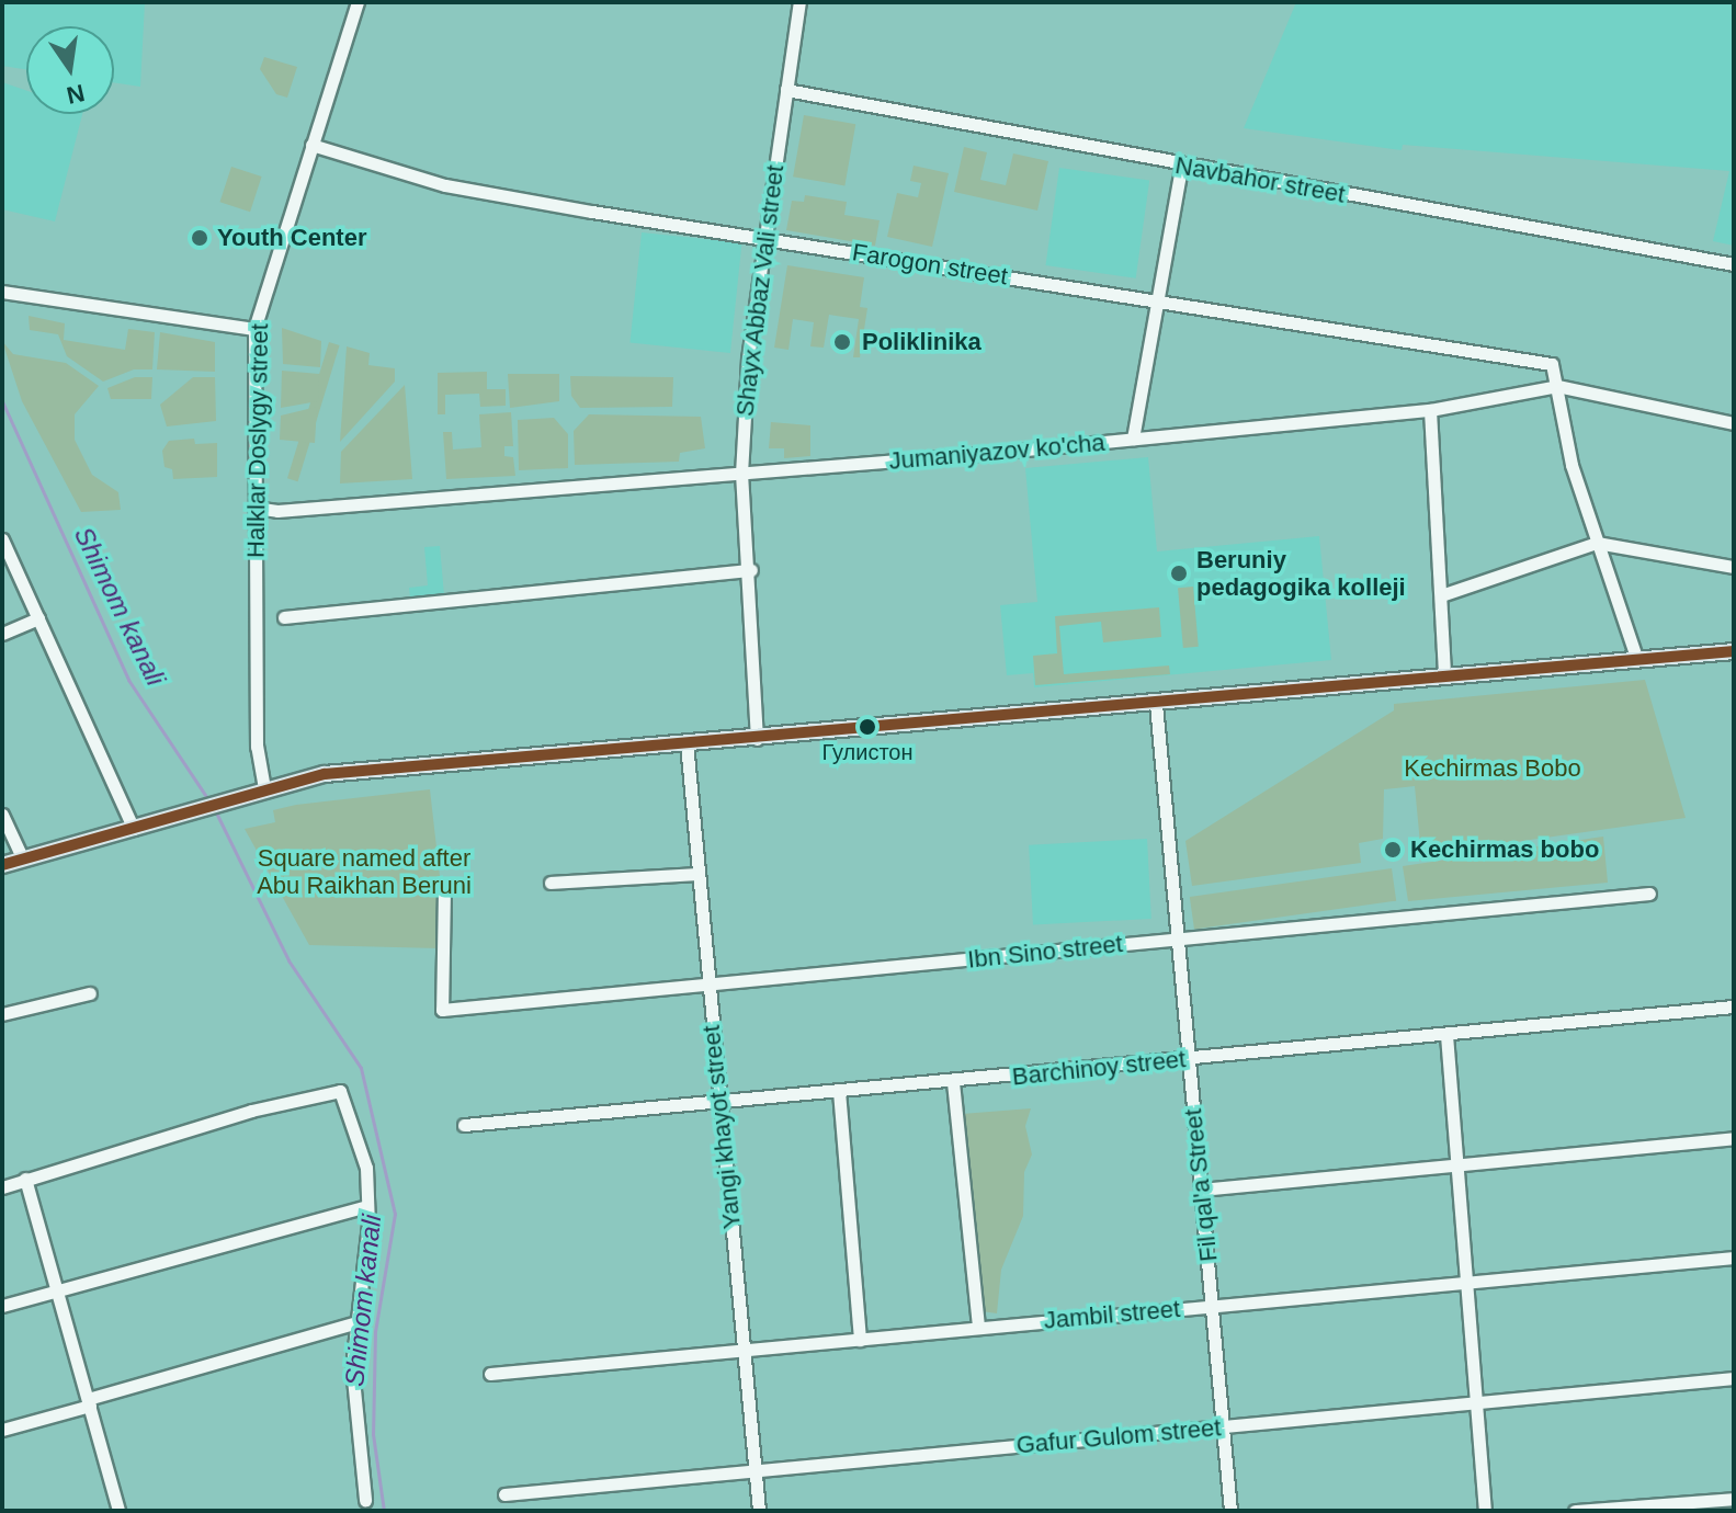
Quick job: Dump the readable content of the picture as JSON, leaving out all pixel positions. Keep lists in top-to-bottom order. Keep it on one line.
{"streets":{"street":["Navbahor street","Farogon street","Shayx Abbaz Vali street","Halklar Doslygy street","Jumaniyazov ko'cha","Ibn Sino street","Barchinoy street","Yangi khayot street","Fil qal'a Street","Jambil street","Gafur Gulom street"]},"crossings":[["Navbahor street","Shayx Abbaz Vali street"],["Farogon street","Shayx Abbaz Vali street"],["Farogon street","Halklar Doslygy street"],["Farogon street","Jumaniyazov ko'cha"],["Shayx Abbaz Vali street","Jumaniyazov ko'cha"],["Halklar Doslygy street","Jumaniyazov ko'cha"],["Ibn Sino street","Yangi khayot street"],["Ibn Sino street","Fil qal'a Street"],["Barchinoy street","Yangi khayot street"],["Barchinoy street","Fil qal'a Street"],["Yangi khayot street","Jambil street"],["Yangi khayot street","Gafur Gulom street"],["Fil qal'a Street","Jambil street"],["Fil qal'a Street","Gafur Gulom street"]],"water":["Shimom kanali"],"parks":["Kechirmas Bobo","Square named after Abu Raikhan Beruni"],"places":["Youth Center","Poliklinika","Beruniy pedagogika kolleji","Гулистон","Kechirmas bobo"],"north":"bottom"}
